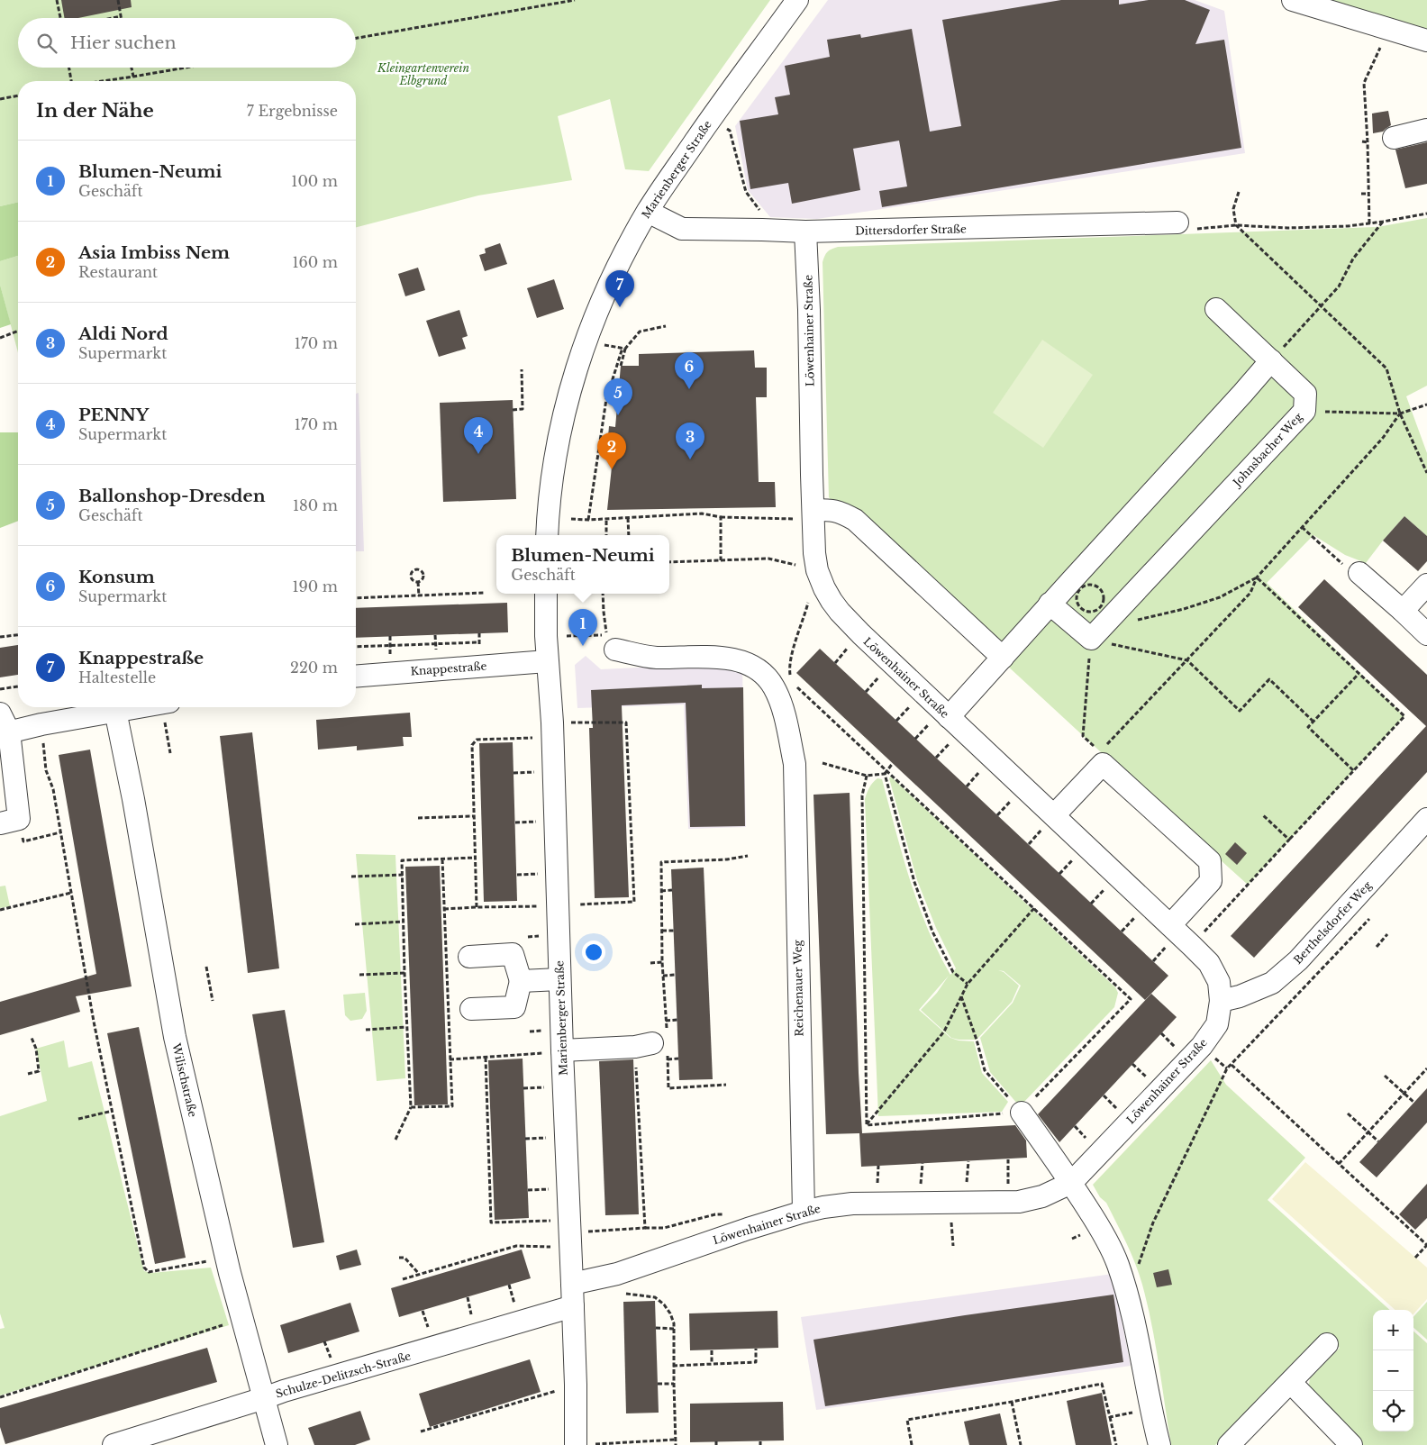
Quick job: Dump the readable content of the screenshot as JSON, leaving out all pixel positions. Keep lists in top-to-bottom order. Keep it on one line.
{"streets":{"street":["Marienberger Straße","Dittersdorfer Straße","Löwenhainer Straße","Johnsbacher Weg","Knappestraße","Berthelsdorfer Weg","Reichenauer Weg","Wilischstraße","Schulze-Delitzsch-Straße"]},"crossings":[["Marienberger Straße","Dittersdorfer Straße"],["Marienberger Straße","Löwenhainer Straße"],["Marienberger Straße","Knappestraße"],["Marienberger Straße","Schulze-Delitzsch-Straße"],["Dittersdorfer Straße","Löwenhainer Straße"],["Löwenhainer Straße","Berthelsdorfer Weg"],["Löwenhainer Straße","Reichenauer Weg"],["Wilischstraße","Schulze-Delitzsch-Straße"]],"parks":["Kleingartenverein Elbgrund"],"page":{"search":"Hier suchen","heading":["In der Nähe","7 Ergebnisse"],"list":[{"mark":"1","name":"Blumen-Neumi","note":"Geschäft","value":"100 m"},{"mark":"2","name":"Asia Imbiss Nem","note":"Restaurant","value":"160 m"},{"mark":"3","name":"Aldi Nord","note":"Supermarkt","value":"170 m"},{"mark":"4","name":"PENNY","note":"Supermarkt","value":"170 m"},{"mark":"5","name":"Ballonshop-Dresden","note":"Geschäft","value":"180 m"},{"mark":"6","name":"Konsum","note":"Supermarkt","value":"190 m"},{"mark":"7","name":"Knappestraße","note":"Haltestelle","value":"220 m"}],"pins":["7","6","5","4","3","2","1"],"popup":["Blumen-Neumi","Geschäft"],"map_buttons":["+","−"]}}
